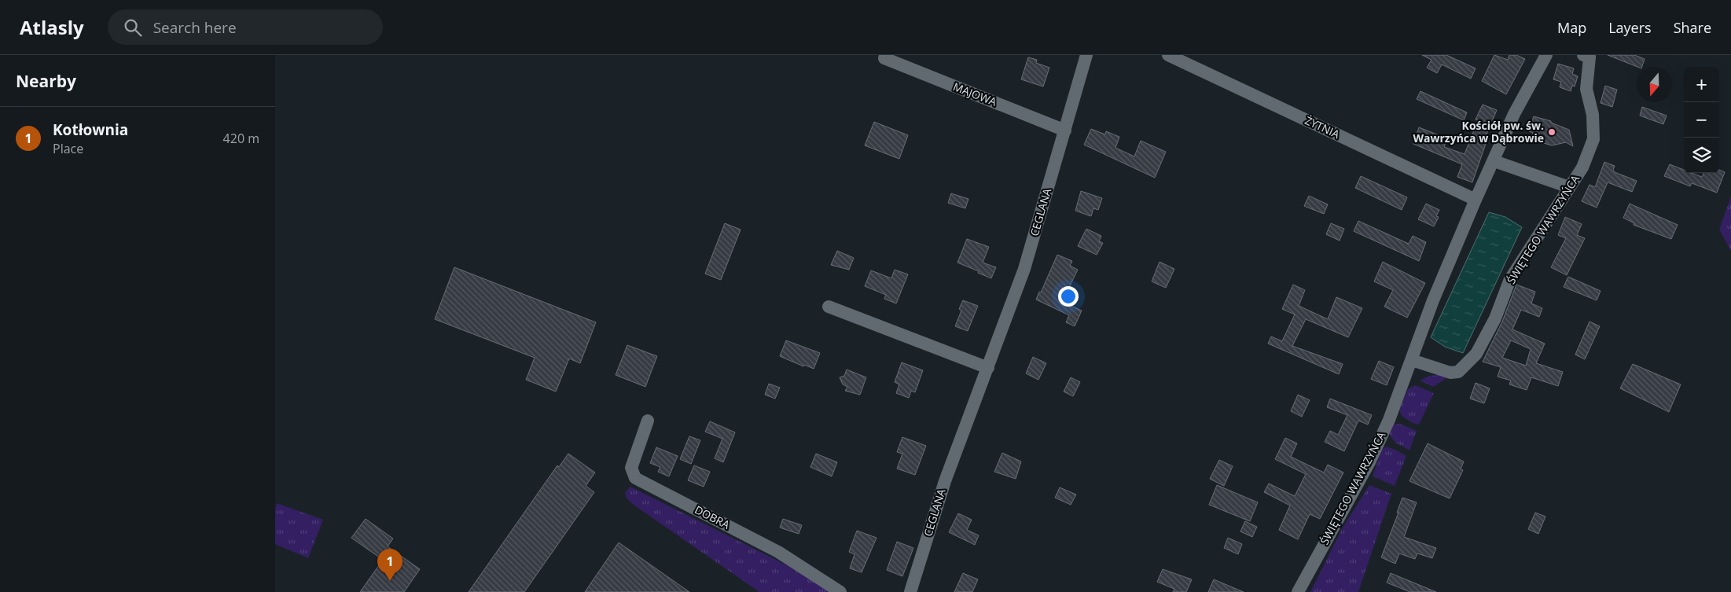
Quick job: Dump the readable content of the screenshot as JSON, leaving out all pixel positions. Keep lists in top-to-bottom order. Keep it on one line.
{"streets":{"street":["MAJOWA","ŻYTNIA","CEGLANA","ŚWIĘTEGO WAWRZYŃCA","DOBRA"]},"crossings":[["MAJOWA","CEGLANA"],["ŻYTNIA","ŚWIĘTEGO WAWRZYŃCA"]],"places":["Kościół pw. św. Wawrzyńca w Dąbrowie"],"north":"bottom","page":{"header":"Atlasly","search":"Search here","nav":["Map","Layers","Share"],"heading":"Nearby","map_buttons":["+","−"],"list":[{"mark":"1","name":"Kotłownia","note":"Place","value":"420 m"}],"pins":"1"}}
